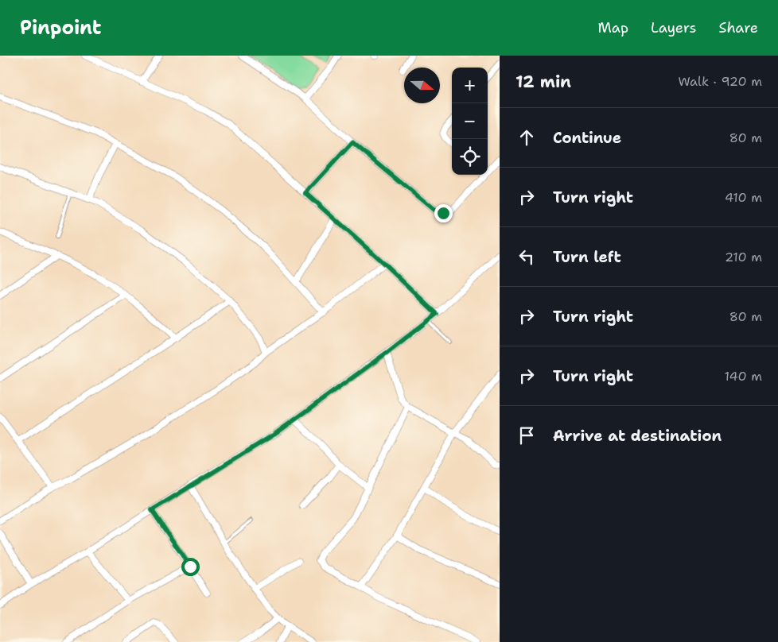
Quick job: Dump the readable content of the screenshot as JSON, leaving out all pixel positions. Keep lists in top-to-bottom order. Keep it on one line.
{"north":"right","page":{"header":"Pinpoint","nav":["Map","Layers","Share"],"heading":["12 min","Walk · 920 m"],"map_buttons":["+","−"],"list":[["Continue","80 m"],["Turn right","410 m"],["Turn left","210 m"],["Turn right","80 m"],["Turn right","140 m"],"Arrive at destination"]}}
